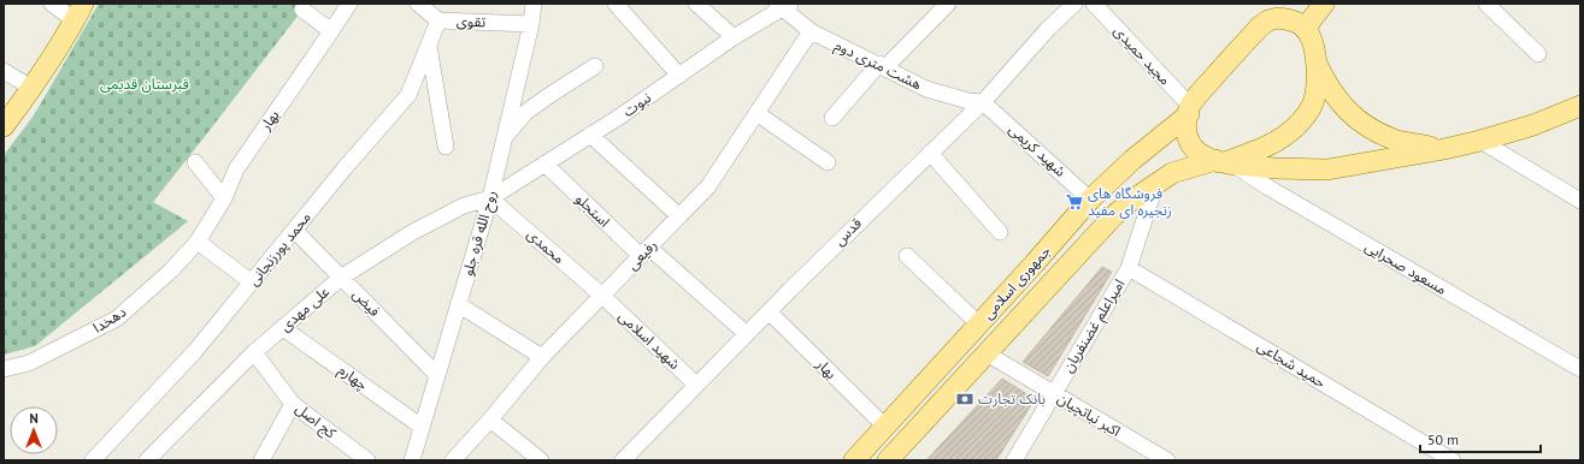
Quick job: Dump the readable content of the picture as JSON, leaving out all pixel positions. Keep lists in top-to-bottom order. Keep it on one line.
{"streets":{"main road":["جمهوری اسلامی"],"street":["تقوی","مجید حمیدی","هشت متری دوم","نبوت","بهار","شهید کریمی","استجلو","قدس","روح الله قره جلو","محمدی","محمد پورزنجانی","رفیعی","مسعود صحرایی","فیض","علی مهدی","دهخدا","امیراعلم غضنفریان","شهید اسلامی","حمید شجاعی","چهارم","اکبر نباتچیان","کج اصل"]},"crossings":[["تقوی","روح الله قره جلو"],["تقوی","محمد پورزنجانی"],["مجید حمیدی","مسعود صحرایی"],["مجید حمیدی","جمهوری اسلامی"],["هشت متری دوم","نبوت"],["هشت متری دوم","شهید کریمی"],["هشت متری دوم","قدس"],["هشت متری دوم","رفیعی"],["نبوت","استجلو"],["نبوت","روح الله قره جلو"],["نبوت","محمدی"],["نبوت","علی مهدی"],["بهار","قدس"],["بهار","جمهوری اسلامی"],["بهار","دهخدا"],["شهید کریمی","قدس"],["شهید کریمی","جمهوری اسلامی"],["استجلو","قدس"],["استجلو","رفیعی"],["قدس","شهید اسلامی"],["روح الله قره جلو","محمدی"],["روح الله قره جلو","فیض"],["روح الله قره جلو","علی مهدی"],["روح الله قره جلو","چهارم"],["محمدی","رفیعی"],["محمدی","علی مهدی"],["محمدی","شهید اسلامی"],["محمد پورزنجانی","فیض"],["رفیعی","شهید اسلامی"],["مسعود صحرایی","جمهوری اسلامی"],["جمهوری اسلامی","امیراعلم غضنفریان"],["جمهوری اسلامی","اکبر نباتچیان"],["فیض","علی مهدی"],["علی مهدی","چهارم"],["علی مهدی","کج اصل"],["امیراعلم غضنفریان","حمید شجاعی"],["امیراعلم غضنفریان","اکبر نباتچیان"]],"parks":["قبرستان قدیمى"],"places":{"supermarket":["فروشگاه های زنجیره ای مفید"],"bank":["بانک تجارت"]},"scale_bar":"50 m","north":"top"}
